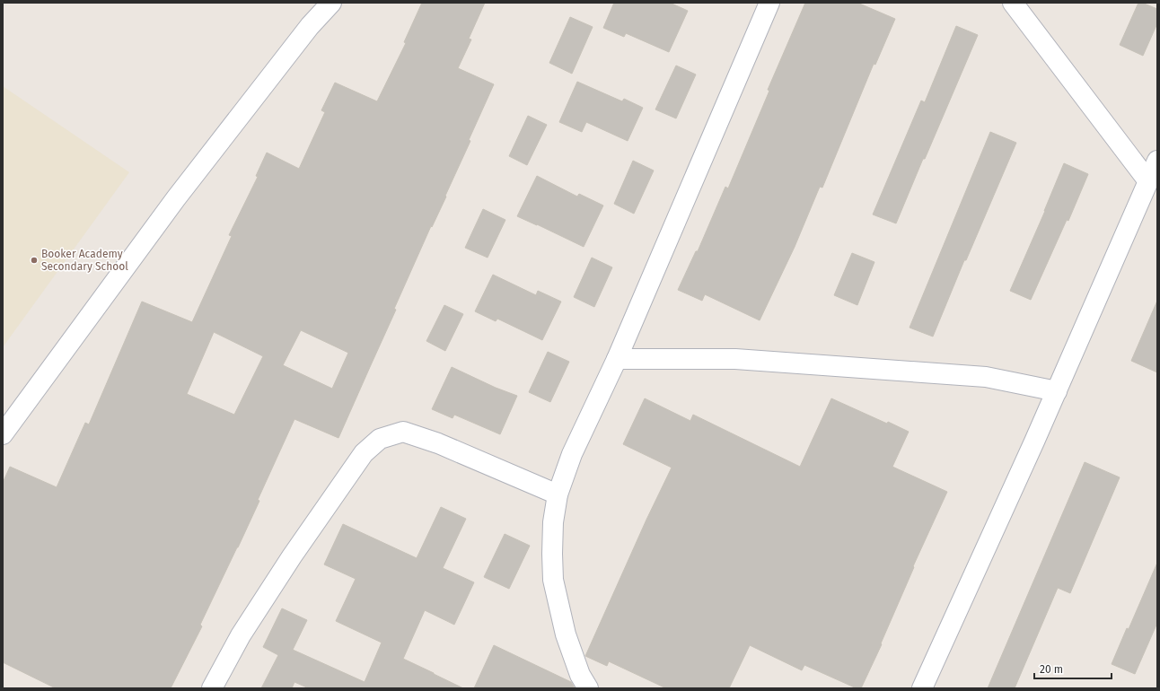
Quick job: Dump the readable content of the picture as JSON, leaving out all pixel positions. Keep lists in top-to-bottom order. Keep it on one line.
{"places":["Booker Academy Secondary School"],"scale_bar":"20 m"}
